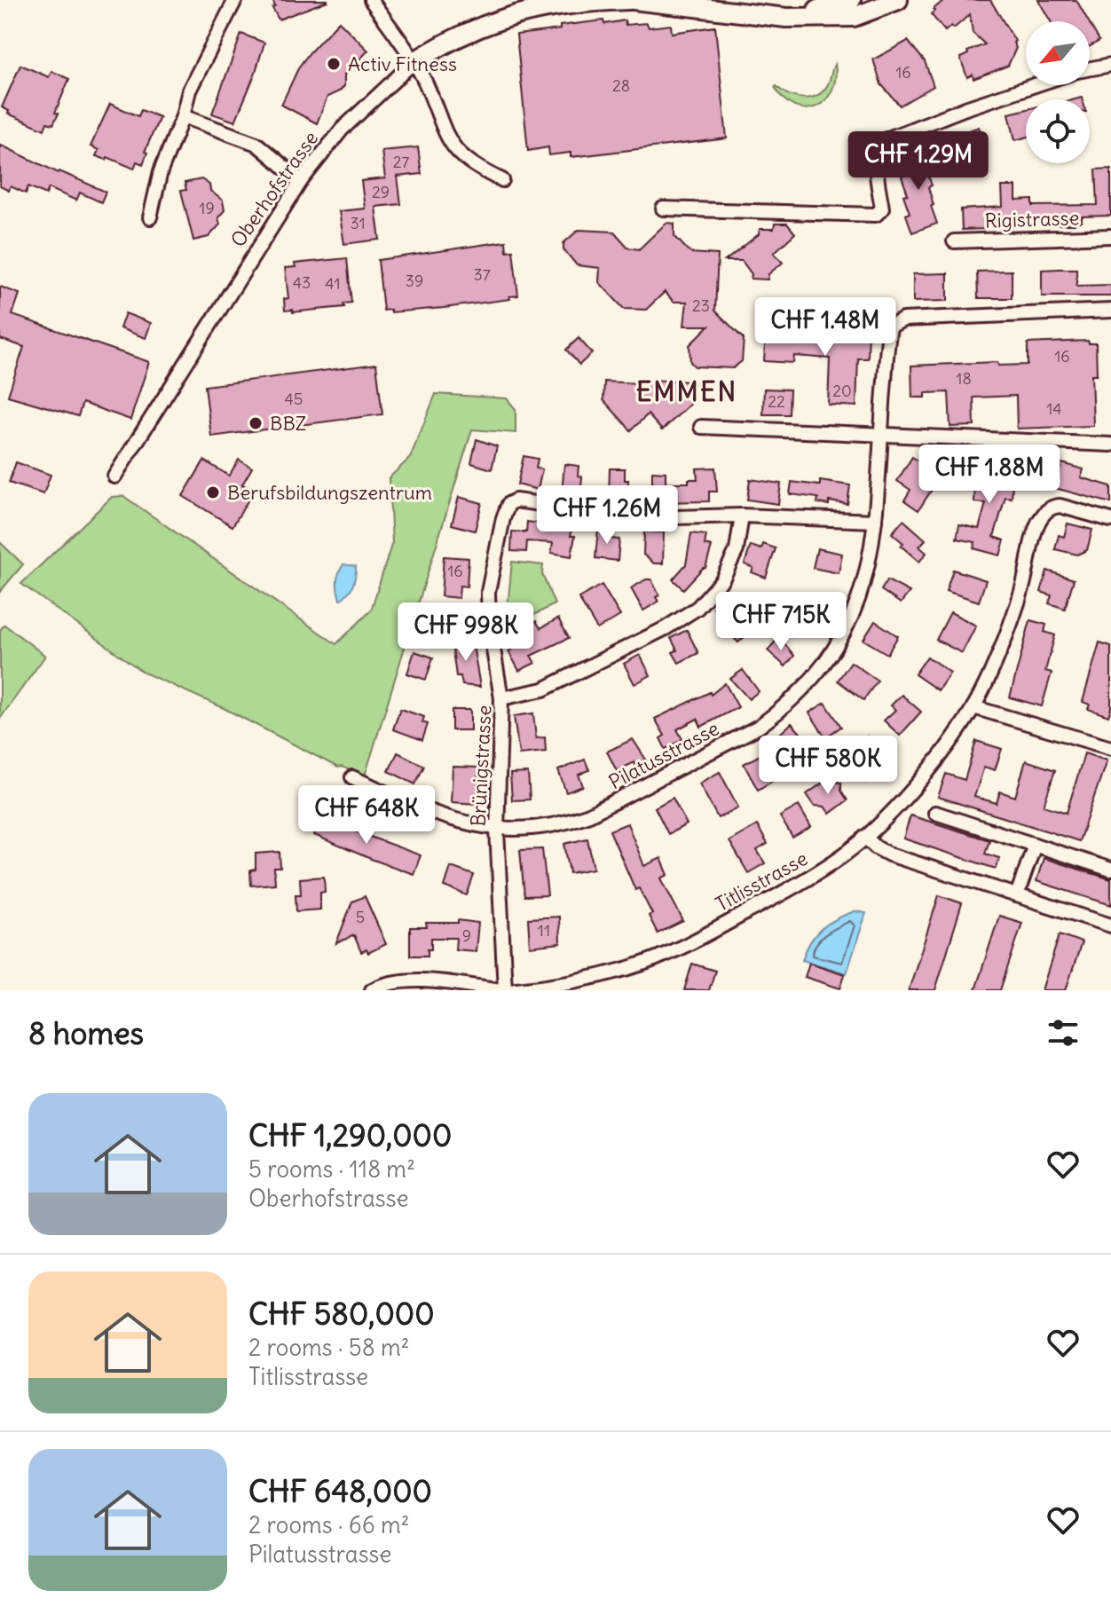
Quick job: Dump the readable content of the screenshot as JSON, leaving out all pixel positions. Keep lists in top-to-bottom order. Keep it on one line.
{"streets":{"street":["Oberhofstrasse","Rigistrasse","Pilatusstrasse","Brünigstrasse","Titlisstrasse"]},"crossings":[["Pilatusstrasse","Brünigstrasse"],["Brünigstrasse","Titlisstrasse"]],"districts":["EMMEN"],"places":["Activ Fitness","BBZ","Berufsbildungszentrum"],"house_numbers":["16","28","27","29","19","31","37","39","43","41","23","16","18","20","45","22","14","16","5","11","9"],"north":"bottom left","page":{"price":["CHF 1.29M","CHF 1.48M","CHF 1.88M","CHF 1.26M","CHF 715K","CHF 998K","CHF 580K","CHF 648K"],"heading":"8 homes","list":[{"name":"CHF 1,290,000","note":"5 rooms · 118 m² · Oberhofstrasse"},{"name":"CHF 580,000","note":"2 rooms · 58 m² · Titlisstrasse"},{"name":"CHF 648,000","note":"2 rooms · 66 m² · Pilatusstrasse"}]}}
